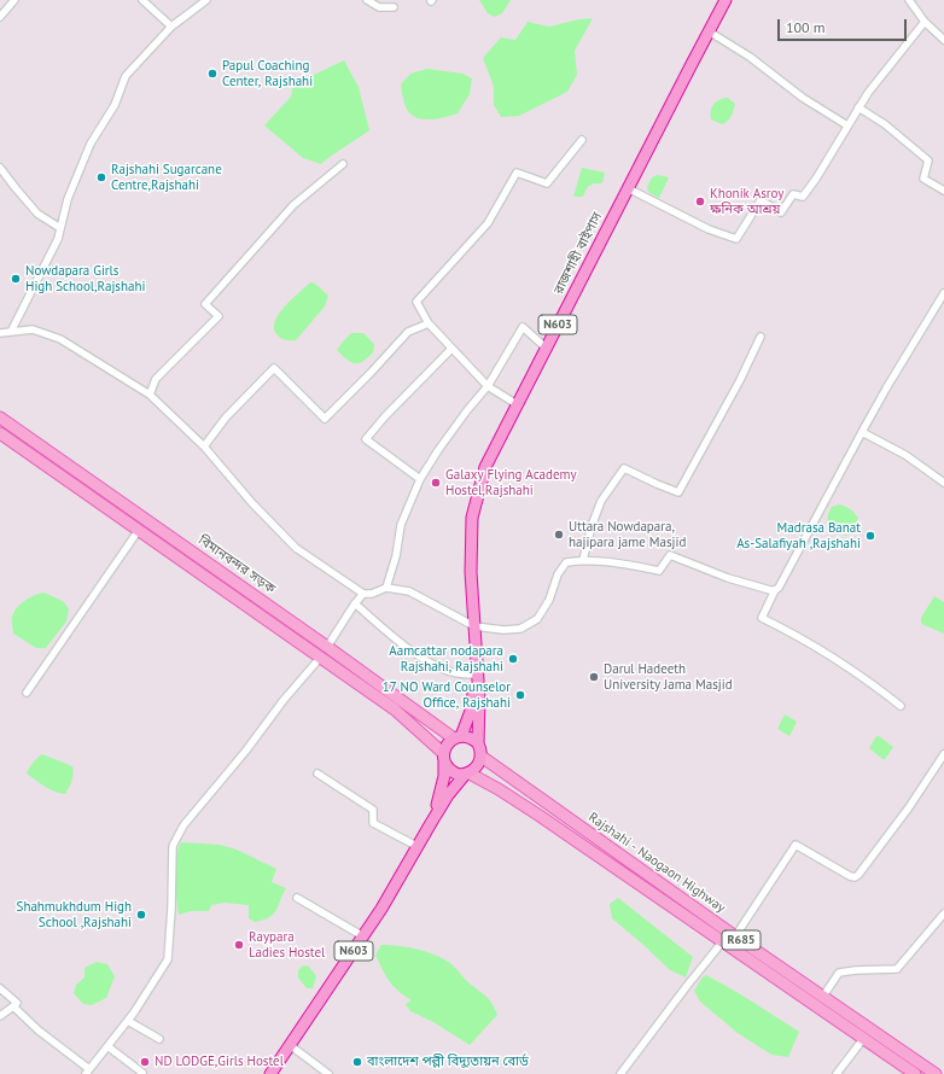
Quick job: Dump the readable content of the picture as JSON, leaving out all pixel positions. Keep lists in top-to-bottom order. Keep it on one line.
{"streets":{"highway":["রাজশাহী বাইপাস","N603"],"main road":["বিমানবন্দর সড়ক","Rajshahi - Naogaon Highway","R685"]},"crossings":[["রাজশাহী বাইপাস","N603"],["N603","বিমানবন্দর সড়ক"],["N603","Rajshahi - Naogaon Highway"],["বিমানবন্দর সড়ক","Rajshahi - Naogaon Highway"]],"places":["Papul Coaching Center, Rajshahi","Rajshahi Sugarcane Centre,Rajshahi","Khonik Asroy ক্ষনিক আশ্রয়","Nowdapara Girls High School,Rajshahi","Galaxy Flying Academy Hostel,Rajshahi","Uttara Nowdapara, hajipara jame Masjid","Madrasa Banat As-Salafiyah ,Rajshahi","Aamcattar nodapara Rajshahi, Rajshahi","Darul Hadeeth University Jama Masjid","17 NO Ward Counselor Office, Rajshahi","Shahmukhdum High School ,Rajshahi","Raypara Ladies Hostel","ND LODGE,Girls Hostel","বাংলাদেশ পল্লী বিদ্যুতায়ন বোর্ড"],"scale_bar":"100 m"}
